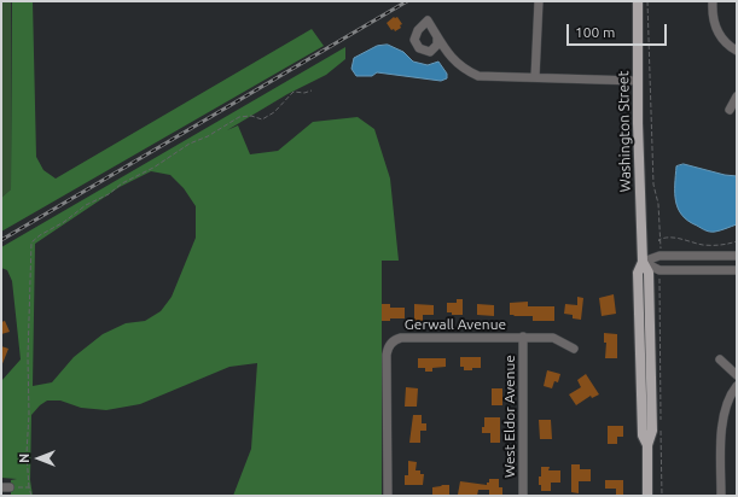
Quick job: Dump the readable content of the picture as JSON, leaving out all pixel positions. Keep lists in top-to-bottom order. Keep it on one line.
{"streets":{"main road":["Washington Street"],"street":["Gerwall Avenue","West Eldor Avenue"]},"crossings":[["Gerwall Avenue","West Eldor Avenue"]],"scale_bar":"100 m","north":"left"}
